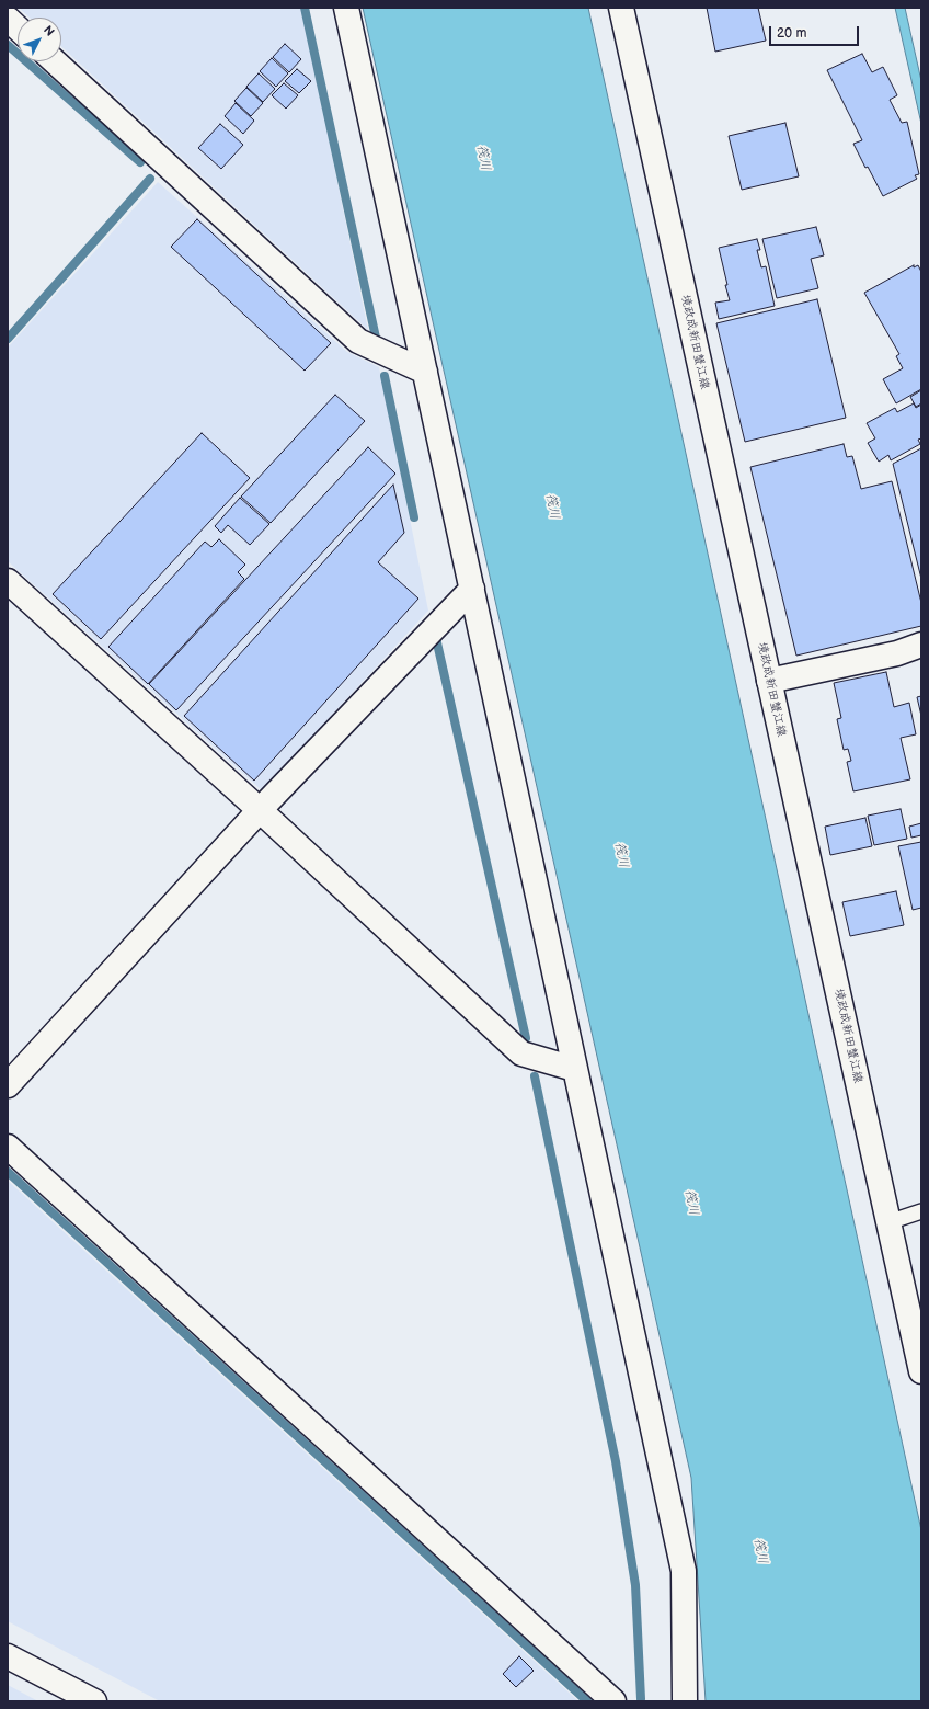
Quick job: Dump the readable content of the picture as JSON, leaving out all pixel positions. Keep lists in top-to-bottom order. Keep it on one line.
{"streets":{"street":["境政成新田蟹江線"]},"water":["筏川"],"scale_bar":"20 m","north":"top right"}
